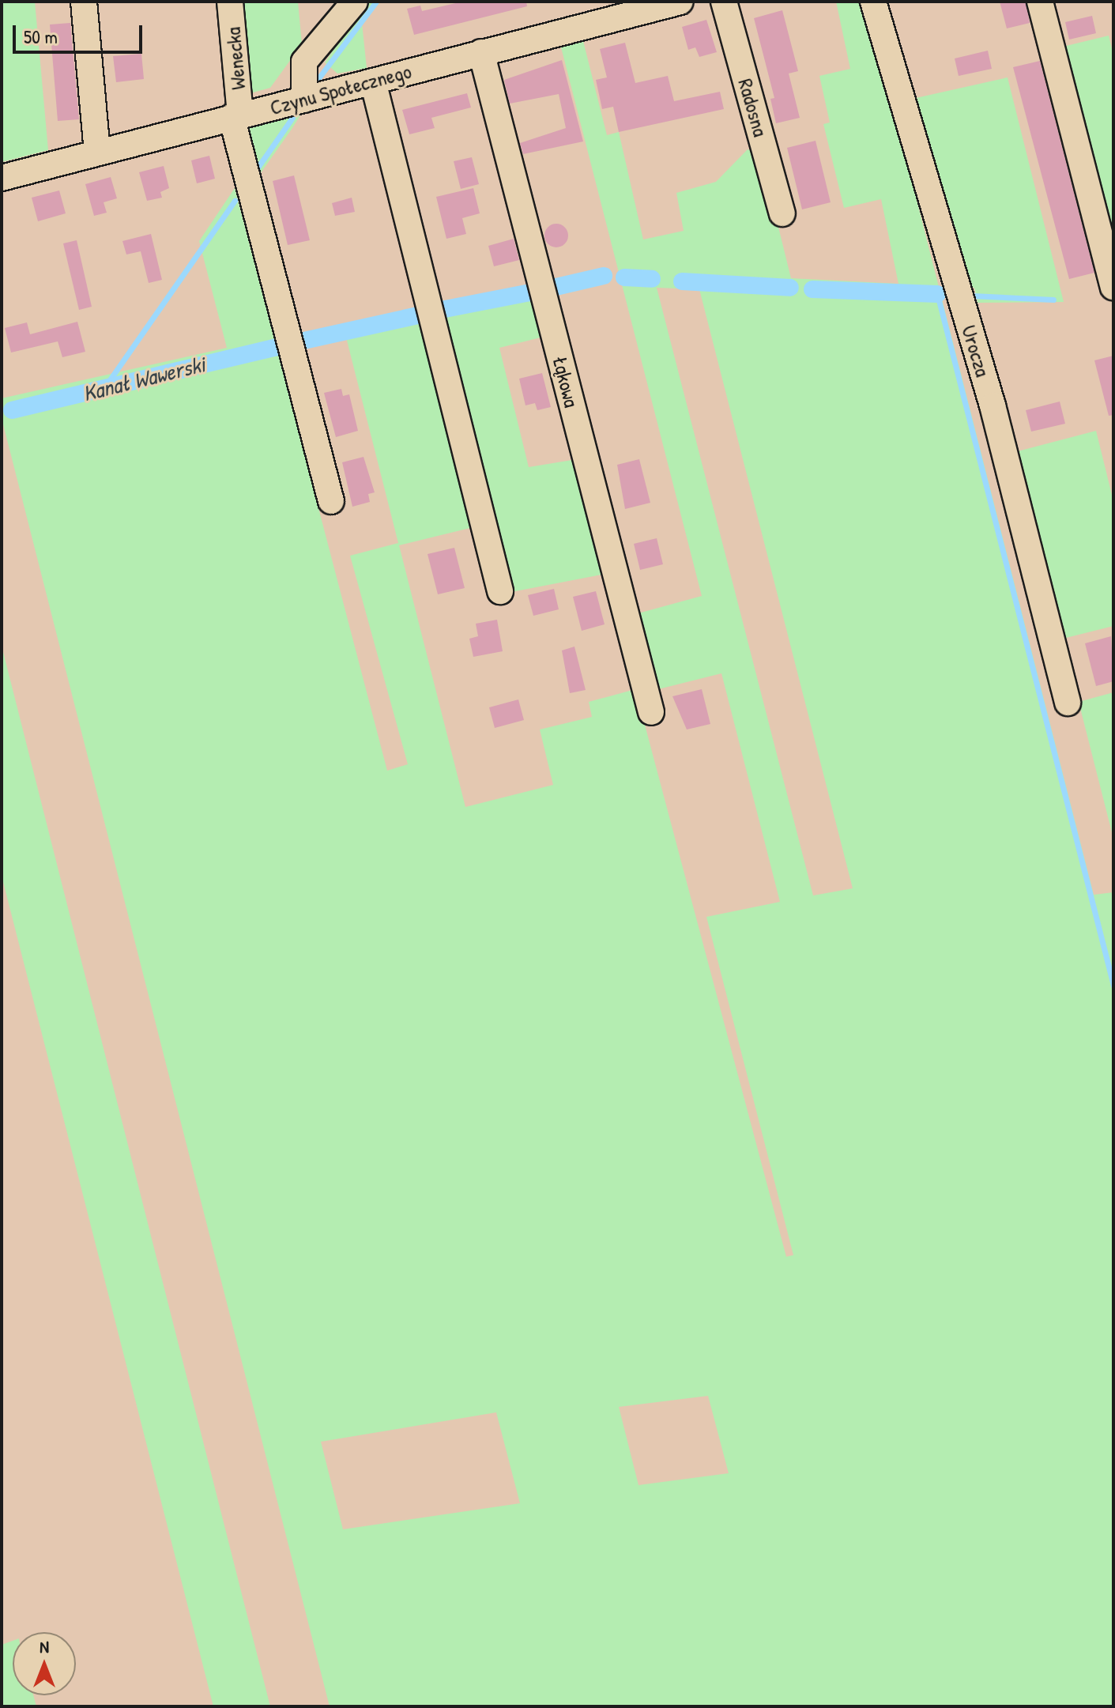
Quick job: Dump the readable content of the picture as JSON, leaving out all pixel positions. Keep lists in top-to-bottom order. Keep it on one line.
{"streets":{"street":["Wenecka","Czynu Społecznego","Radosna","Urocza","Łąkowa"]},"crossings":[["Wenecka","Czynu Społecznego"],["Czynu Społecznego","Łąkowa"]],"water":["Kanał Wawerski"],"scale_bar":"50 m","north":"top"}
